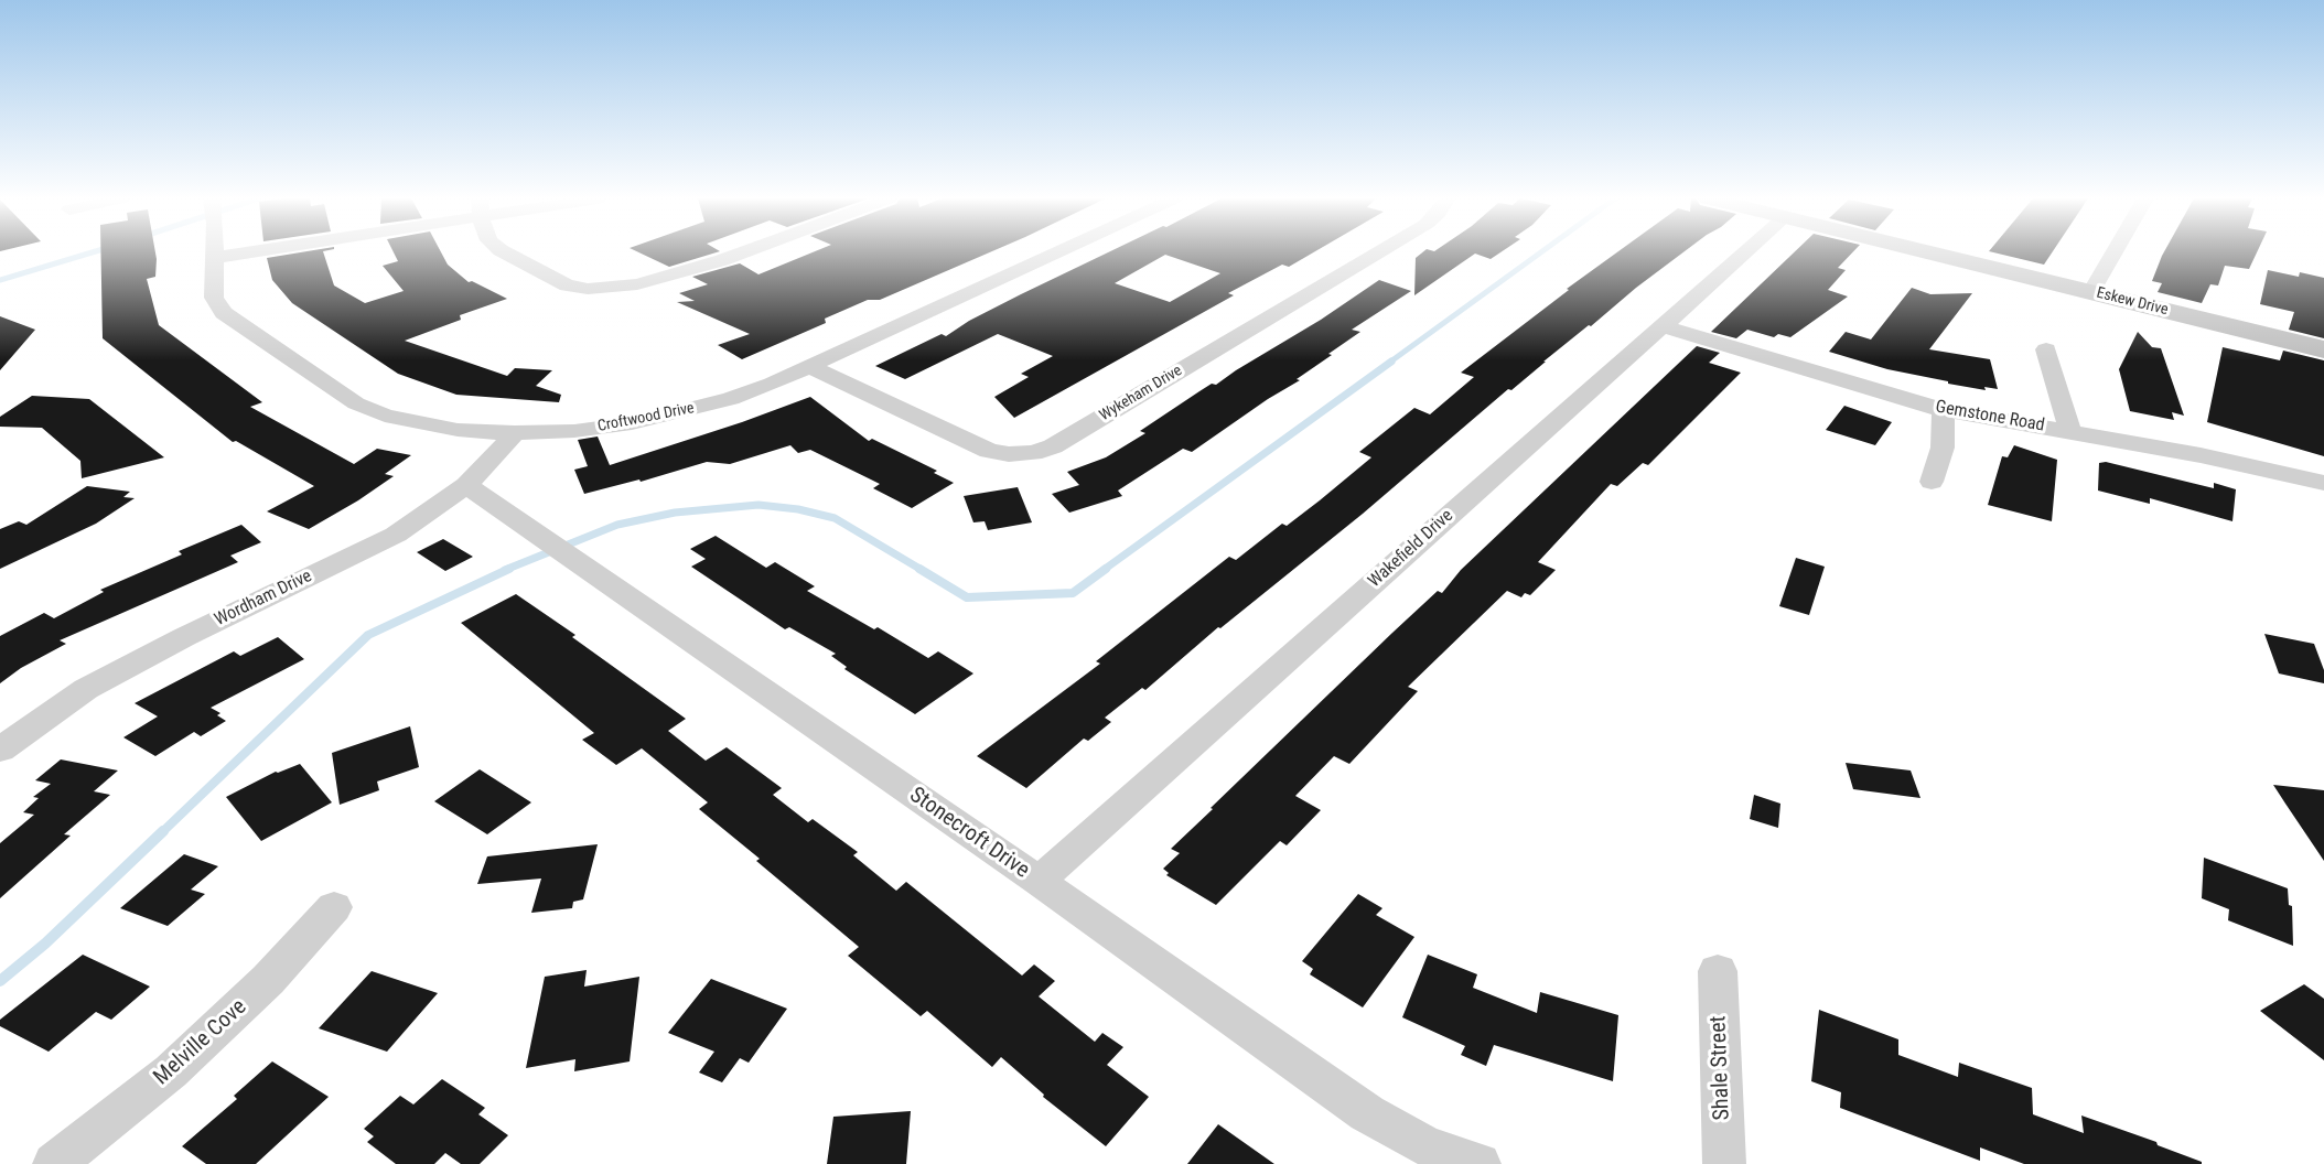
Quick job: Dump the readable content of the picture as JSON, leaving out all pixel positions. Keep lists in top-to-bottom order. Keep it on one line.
{"streets":{"street":["Eskew Drive","Wykeham Drive","Gemstone Road","Croftwood Drive","Wakefield Drive","Wordham Drive","Stonecroft Drive","Melville Cove","Shale Street"]},"crossings":[["Wykeham Drive","Croftwood Drive"],["Gemstone Road","Wakefield Drive"],["Croftwood Drive","Wordham Drive"],["Wakefield Drive","Stonecroft Drive"],["Wordham Drive","Stonecroft Drive"]]}
